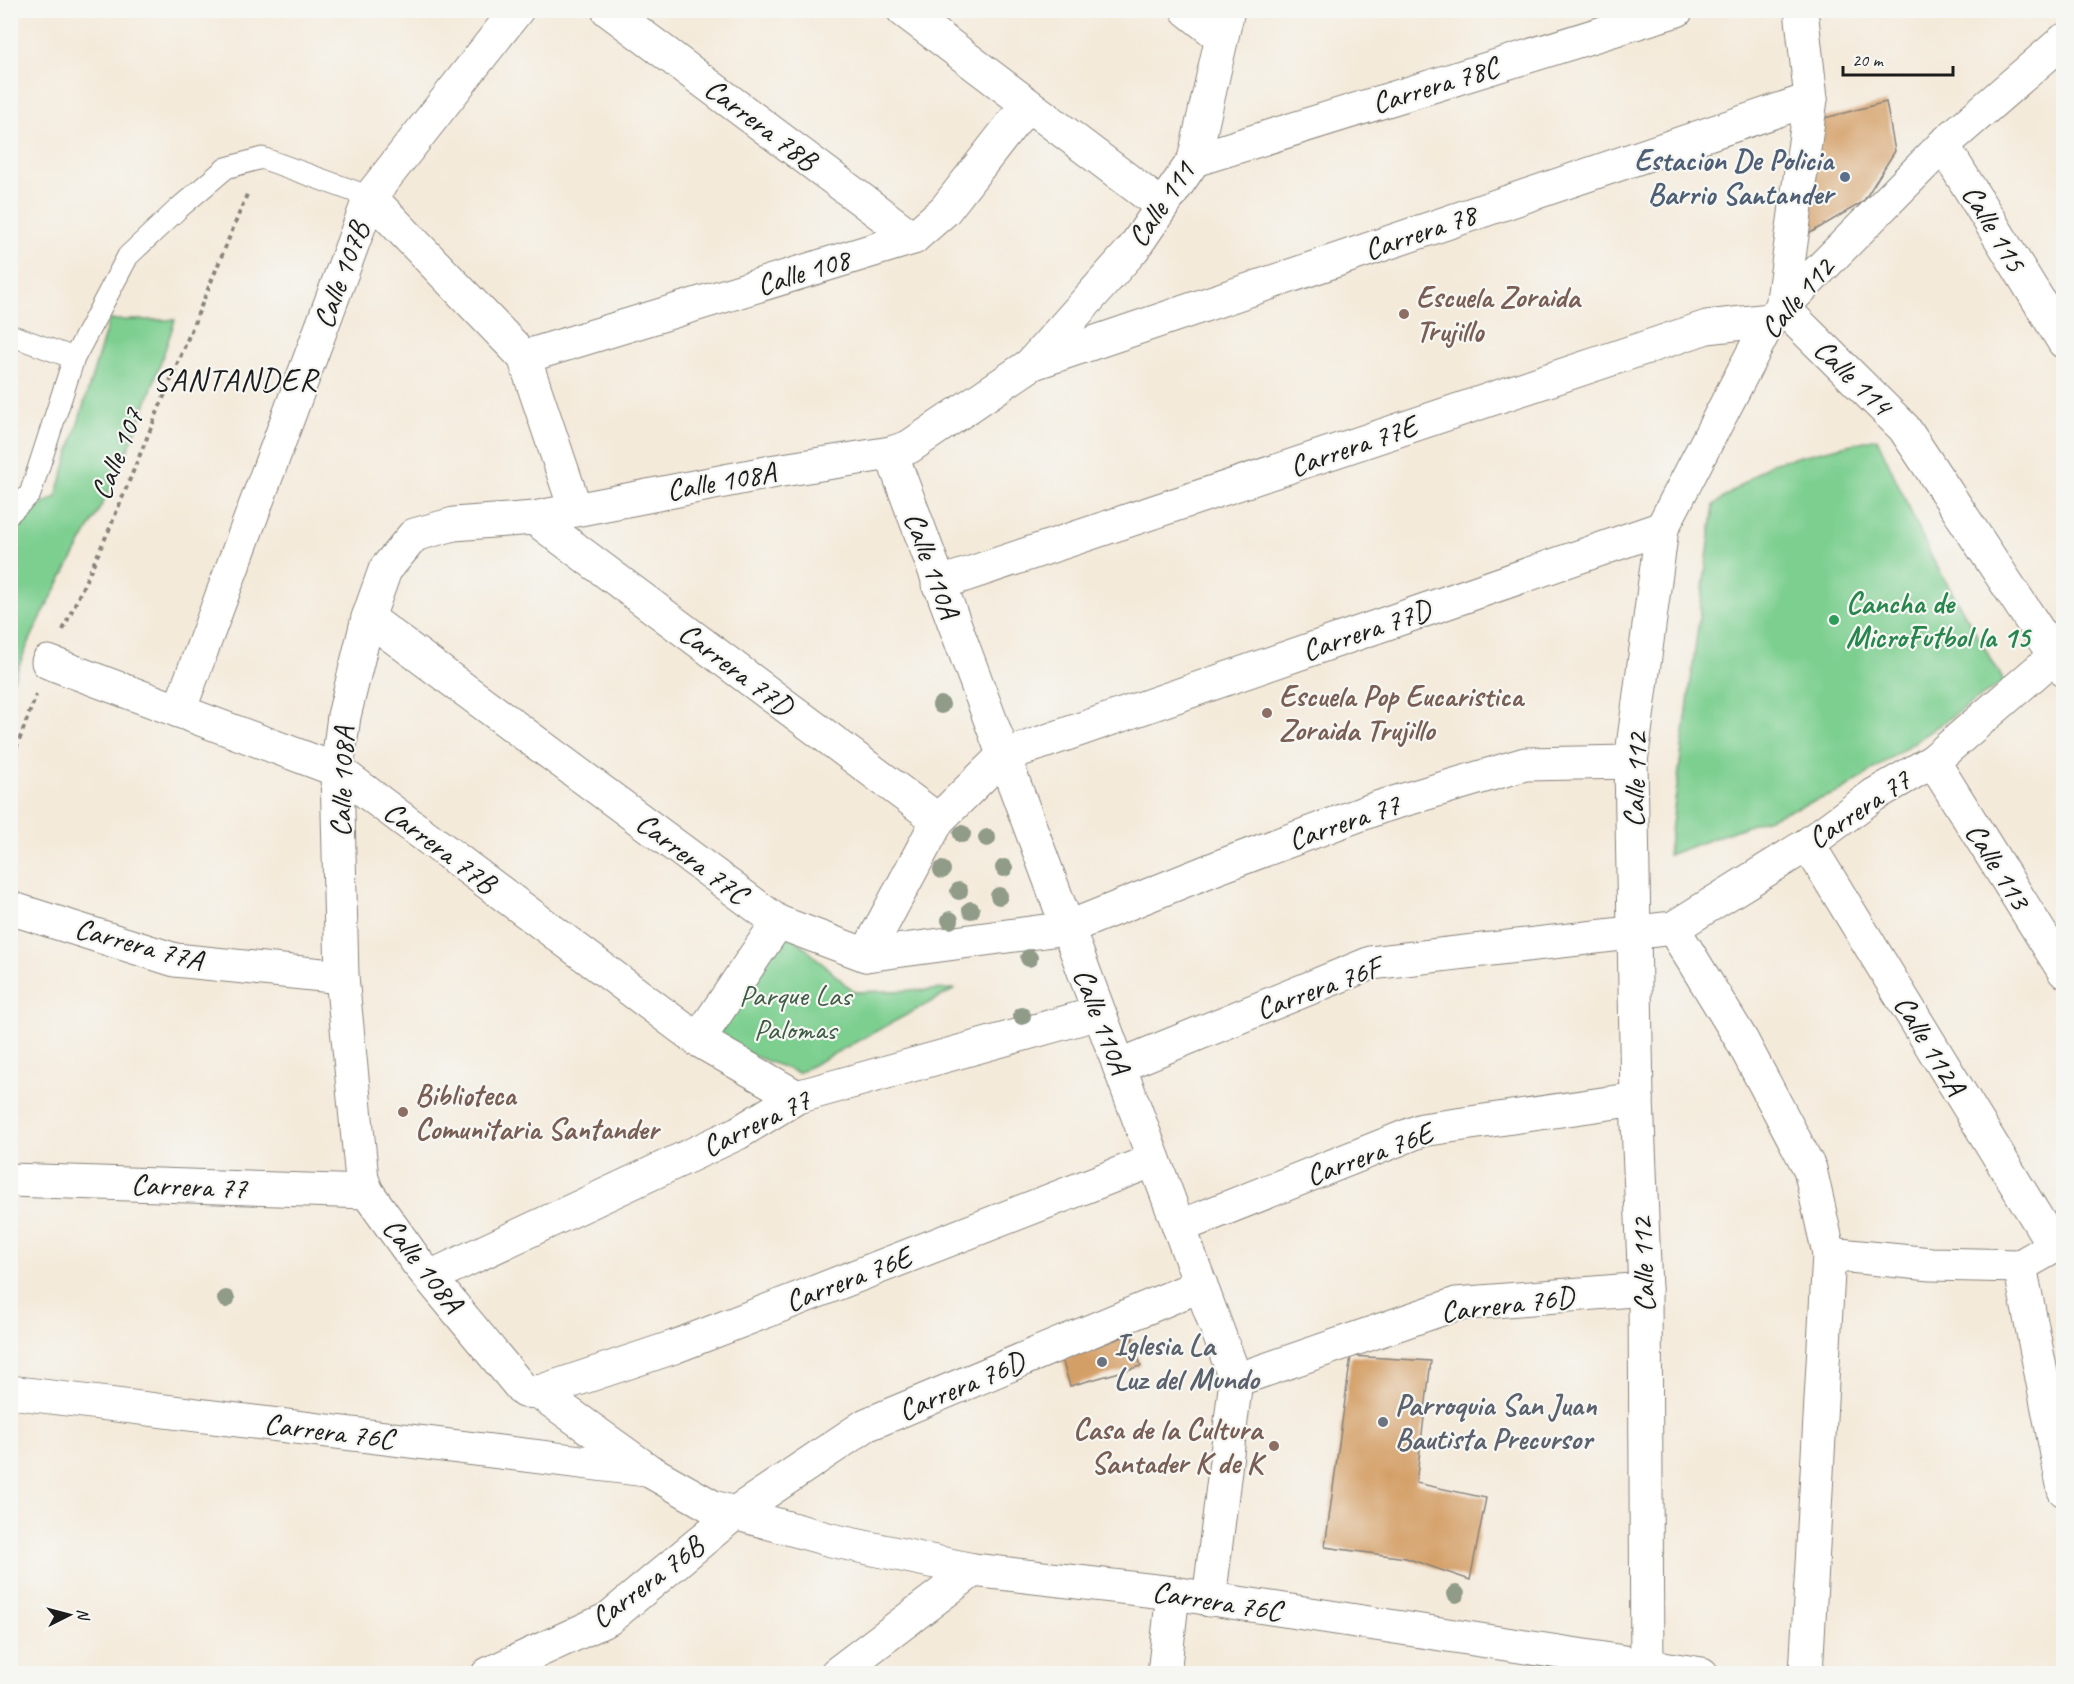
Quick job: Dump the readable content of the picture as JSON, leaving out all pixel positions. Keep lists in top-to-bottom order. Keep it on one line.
{"streets":{"street":["Carrera 78C","Carrera 78B","Calle 111","Calle 115","Carrera 78","Calle 108","Calle 107B","Calle 112","Calle 114","Carrera 77E","Calle 108A","Calle 110A","Carrera 77D","Carrera 77","Carrera 77B","Carrera 77C","Calle 113","Carrera 77A","Carrera 76F","Calle 112A","Carrera 76E","Carrera 76D","Carrera 76C","Carrera 76B"],"path":["Calle 107"]},"crossings":[["Carrera 78C","Calle 111"],["Carrera 78B","Calle 108"],["Calle 111","Carrera 78"],["Calle 111","Calle 108A"],["Calle 115","Calle 112"],["Carrera 78","Calle 108A"],["Calle 107B","Carrera 77B"],["Calle 112","Calle 114"],["Calle 112","Carrera 77E"],["Calle 112","Carrera 77D"],["Calle 112","Carrera 77"],["Calle 112","Carrera 76F"],["Calle 112","Carrera 76E"],["Calle 112","Carrera 76D"],["Calle 112","Carrera 76C"],["Calle 114","Carrera 77E"],["Calle 114","Carrera 77"],["Carrera 77E","Calle 110A"],["Calle 107","Carrera 77B"],["Calle 108A","Calle 110A"],["Calle 108A","Carrera 77D"],["Calle 108A","Carrera 77"],["Calle 108A","Carrera 77B"],["Calle 108A","Carrera 77C"],["Calle 108A","Carrera 77A"],["Calle 108A","Carrera 76E"],["Calle 108A","Carrera 76D"],["Calle 108A","Carrera 76C"],["Calle 108A","Carrera 76B"],["Calle 110A","Carrera 77D"],["Calle 110A","Carrera 77"],["Calle 110A","Carrera 77C"],["Calle 110A","Carrera 76F"],["Calle 110A","Carrera 76E"],["Calle 110A","Carrera 76D"],["Calle 110A","Carrera 76C"],["Carrera 77","Carrera 77B"],["Carrera 77","Carrera 77C"],["Carrera 77","Calle 113"],["Carrera 77","Carrera 76F"],["Carrera 77","Calle 112A"],["Carrera 76D","Carrera 76C"],["Carrera 76D","Carrera 76B"],["Carrera 76C","Carrera 76B"]],"districts":["SANTANDER"],"parks":["Parque Las Palomas"],"places":["Estacion De Policia Barrio Santander","Escuela Zoraida Trujillo","Cancha de MicroFutbol la 15","Escuela Pop Eucaristica Zoraida Trujillo","Biblioteca Comunitaria Santander","Iglesia La Luz del Mundo","Parroquia San Juan Bautista Precursor","Casa de la Cultura Santader K de K"],"scale_bar":"20 m","north":"right"}
